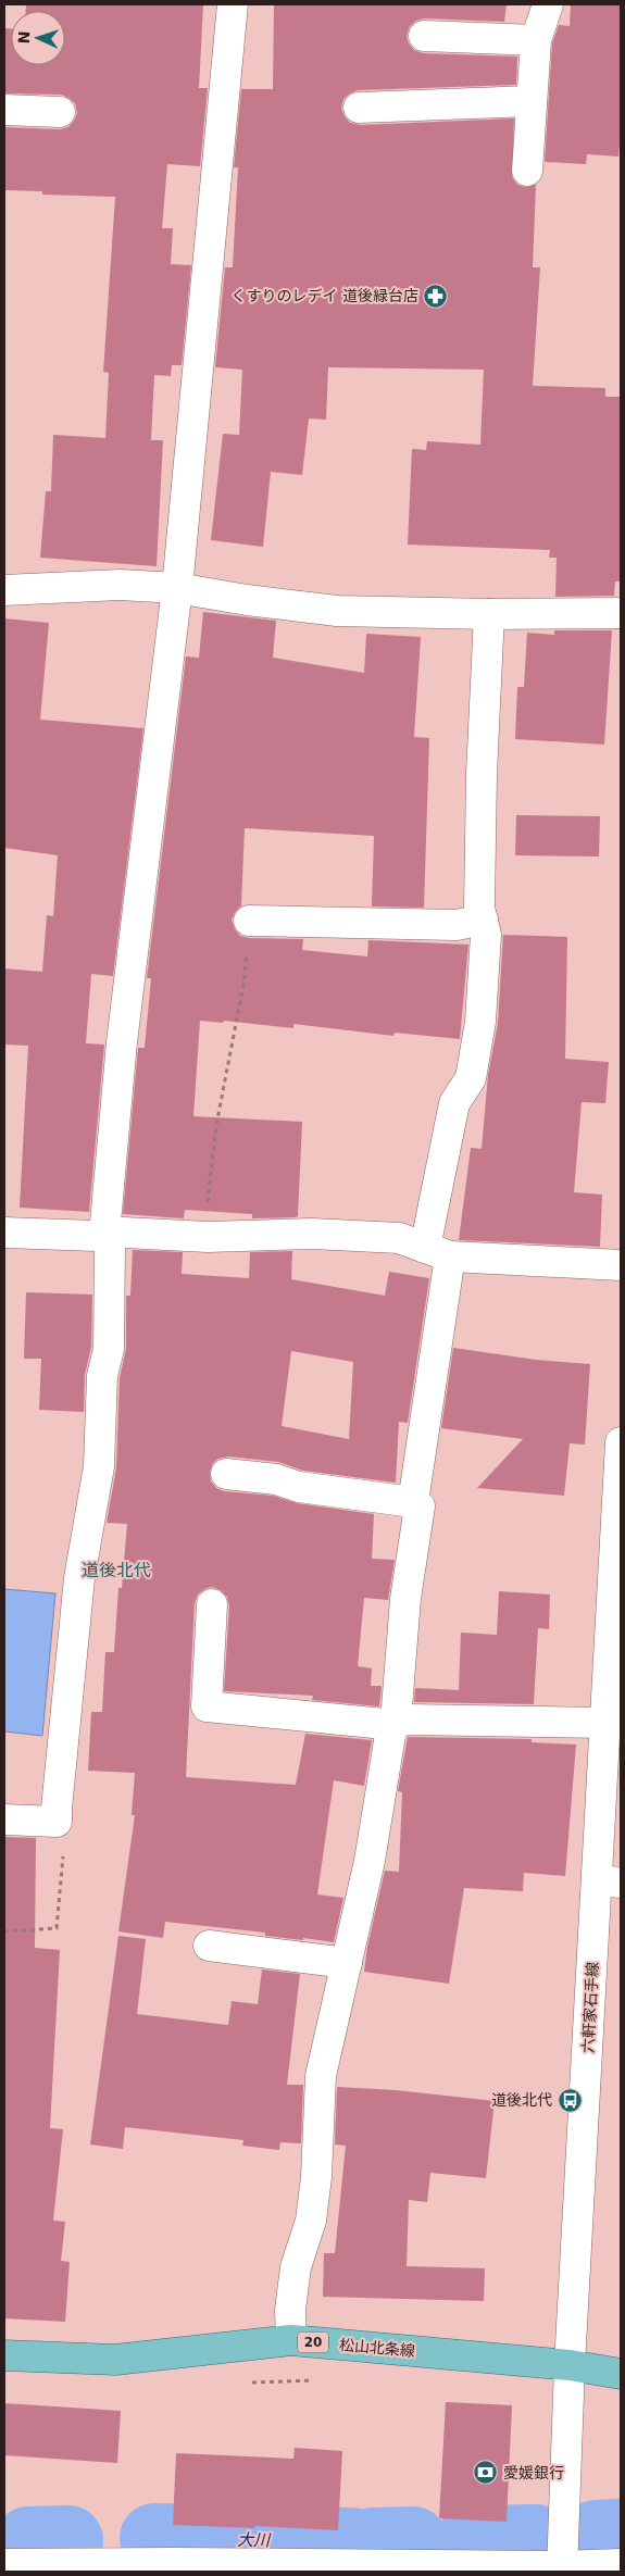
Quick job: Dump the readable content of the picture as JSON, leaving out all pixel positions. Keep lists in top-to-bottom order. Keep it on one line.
{"streets":{"main road":["20","松山北条線"],"street":["六軒家石手線"]},"crossings":[["六軒家石手線","松山北条線"]],"districts":["道後北代"],"water":["大川"],"places":{"pharmacy":["くすりのレデイ 道後緑台店"],"bus stop":["道後北代"],"bank":["愛媛銀行"]},"north":"left"}
